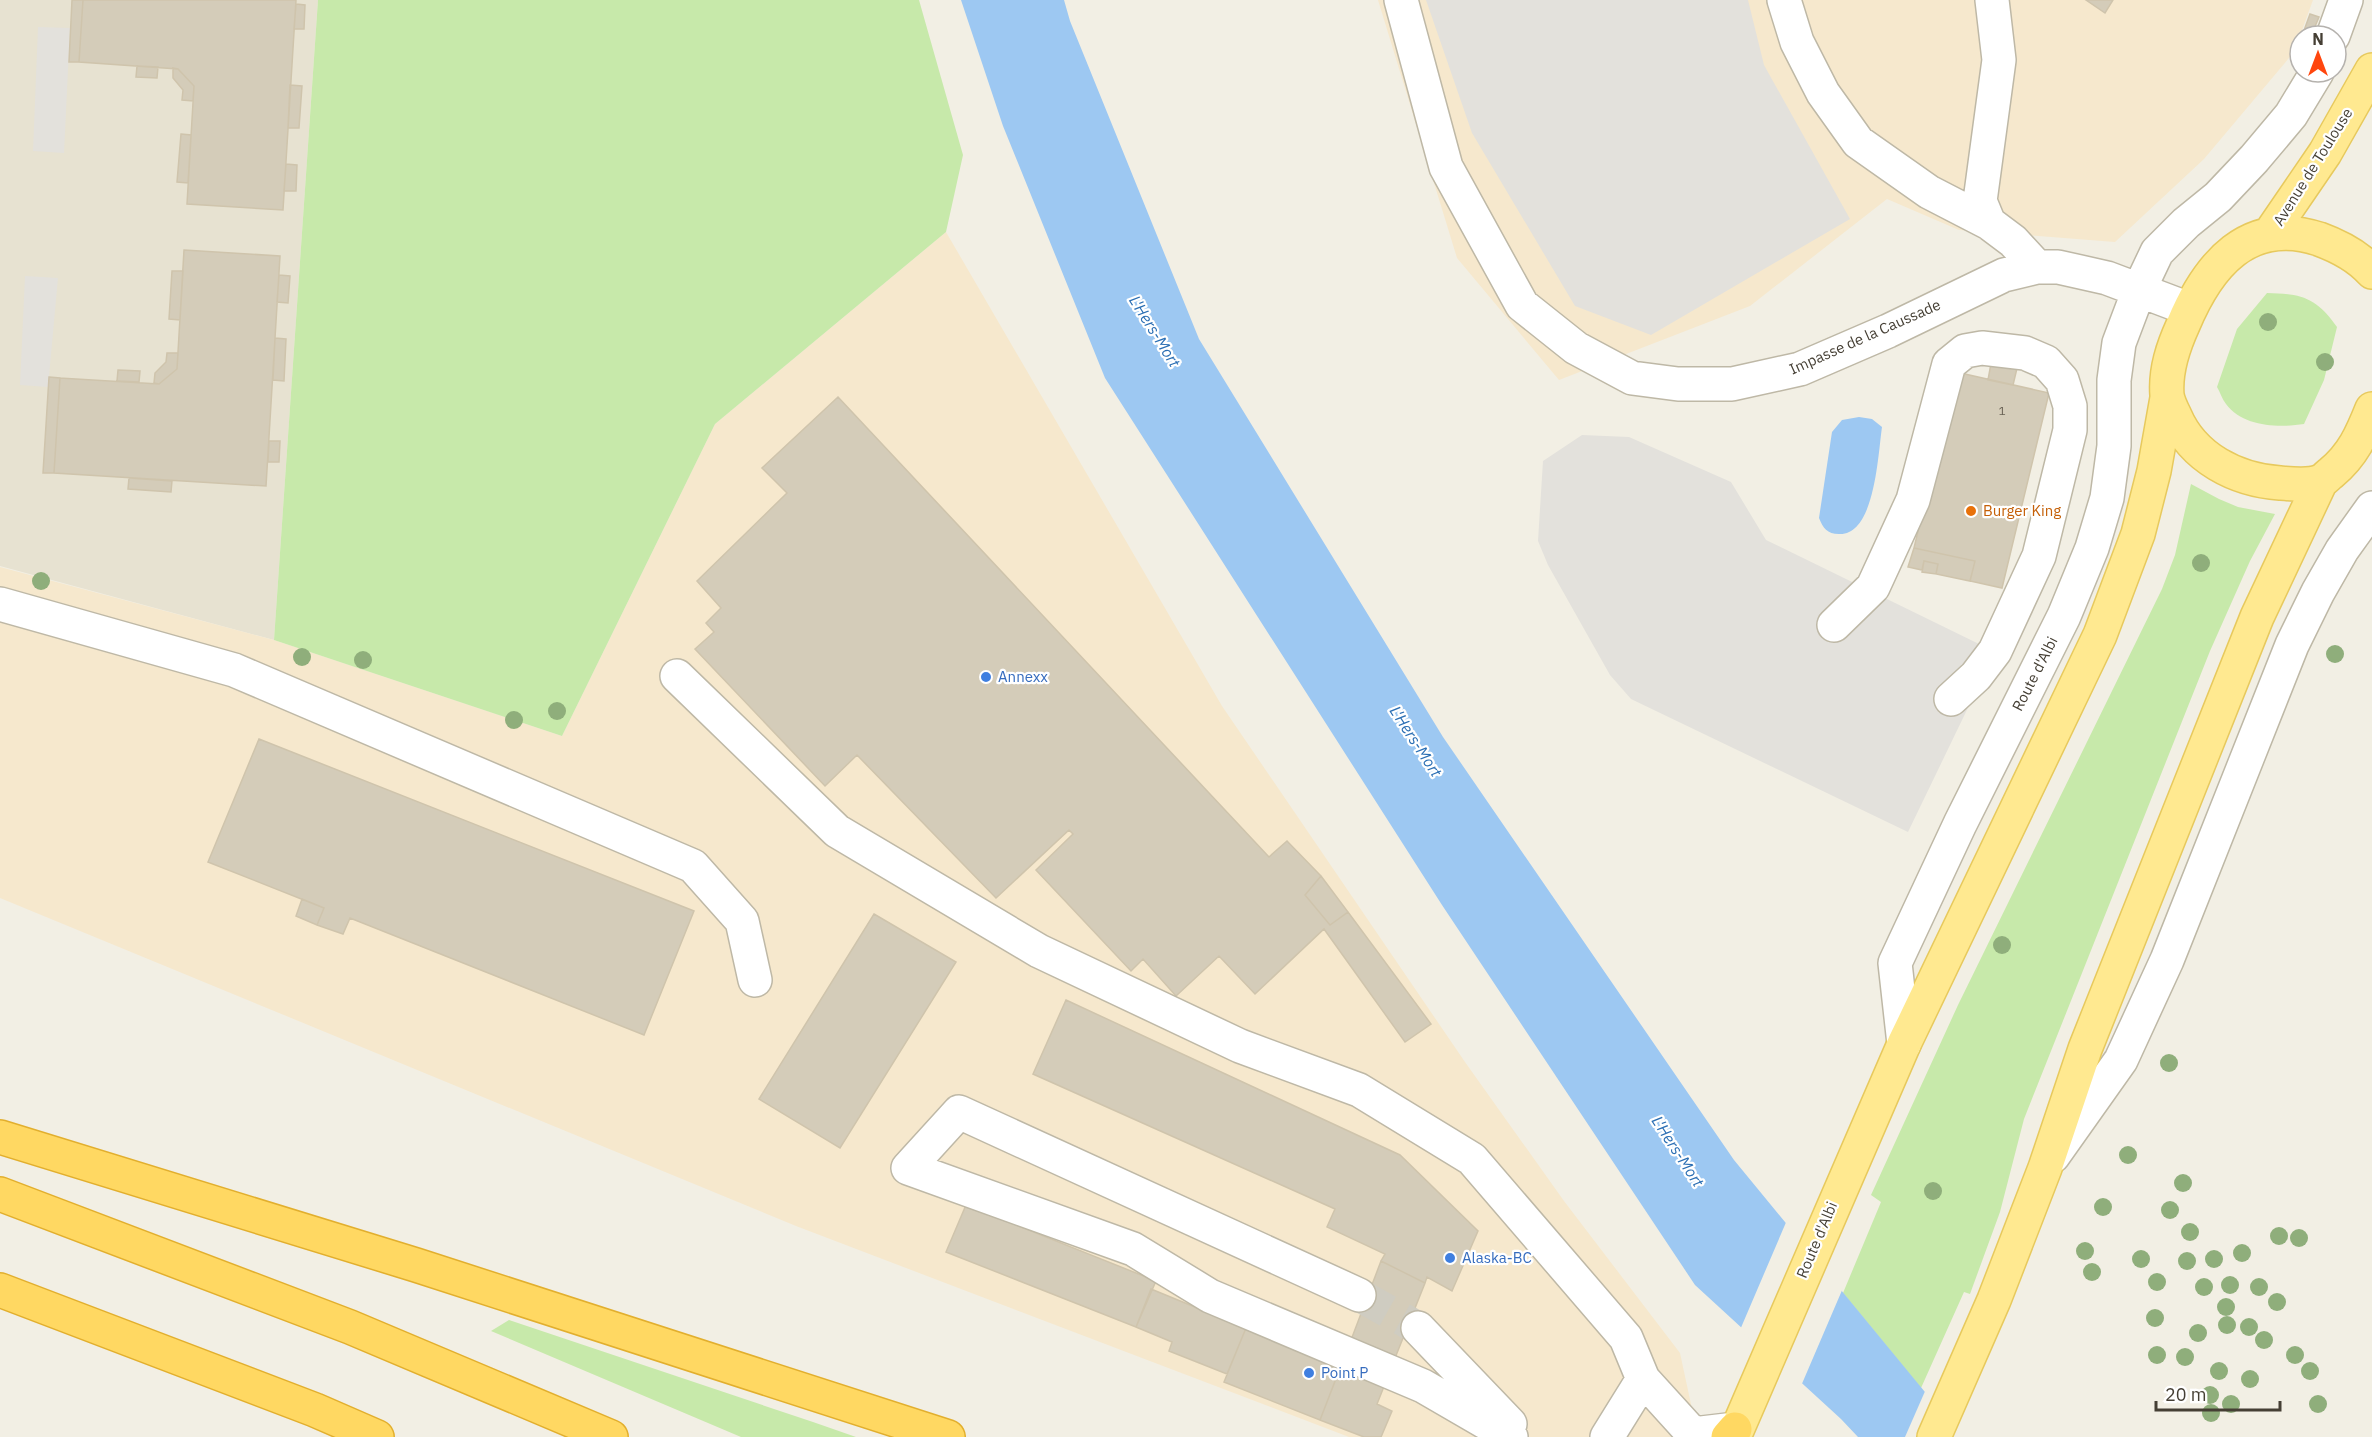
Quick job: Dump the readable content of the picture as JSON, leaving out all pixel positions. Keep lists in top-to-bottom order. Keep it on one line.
{"streets":{"main road":["Avenue de Toulouse","Route d'Albi"],"street":["Impasse de la Caussade"]},"crossings":[["Avenue de Toulouse","Route d'Albi"],["Impasse de la Caussade","Route d'Albi"]],"water":["L'Hers-Mort"],"places":["Burger King","Annexx","Alaska-BC","Point P"],"house_numbers":["1"],"scale_bar":"20 m","north":"top"}
